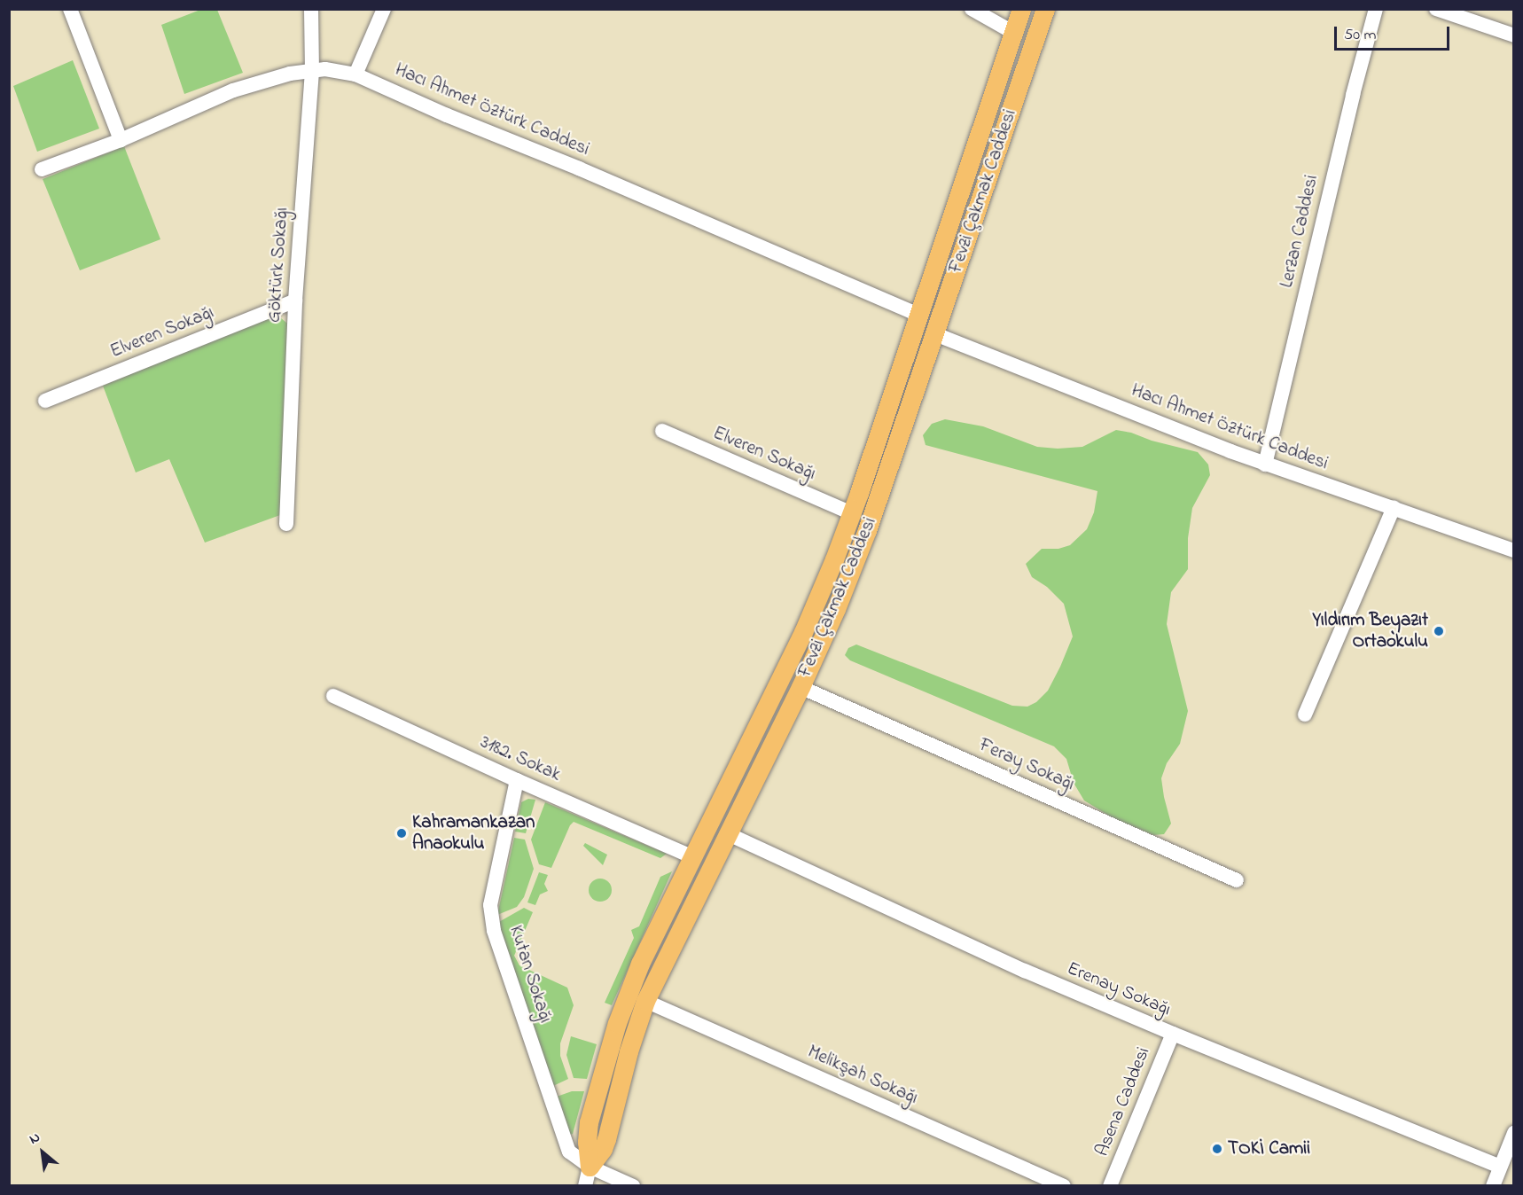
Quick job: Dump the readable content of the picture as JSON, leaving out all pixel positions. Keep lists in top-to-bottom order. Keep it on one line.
{"streets":{"main road":["Fevzi Çakmak Caddesi"],"street":["Hacı Ahmet Öztürk Caddesi","Lerzan Caddesi","Göktürk Sokağı","Elveren Sokağı","3182. Sokak","Feray Sokağı","Kutan Sokağı","Erenay Sokağı","Melikşah Sokağı","Asena Caddesi"]},"crossings":[["Hacı Ahmet Öztürk Caddesi","Fevzi Çakmak Caddesi"],["Hacı Ahmet Öztürk Caddesi","Lerzan Caddesi"],["Hacı Ahmet Öztürk Caddesi","Göktürk Sokağı"],["Fevzi Çakmak Caddesi","Elveren Sokağı"],["Fevzi Çakmak Caddesi","3182. Sokak"],["Fevzi Çakmak Caddesi","Feray Sokağı"],["Fevzi Çakmak Caddesi","Kutan Sokağı"],["Fevzi Çakmak Caddesi","Erenay Sokağı"],["Fevzi Çakmak Caddesi","Melikşah Sokağı"],["Göktürk Sokağı","Elveren Sokağı"],["3182. Sokak","Kutan Sokağı"],["Erenay Sokağı","Asena Caddesi"]],"places":["Yıldırım Beyazıt Ortaokulu","Kahramankazan Anaokulu","TOKİ Camii"],"scale_bar":"50 m","north":"top left"}
